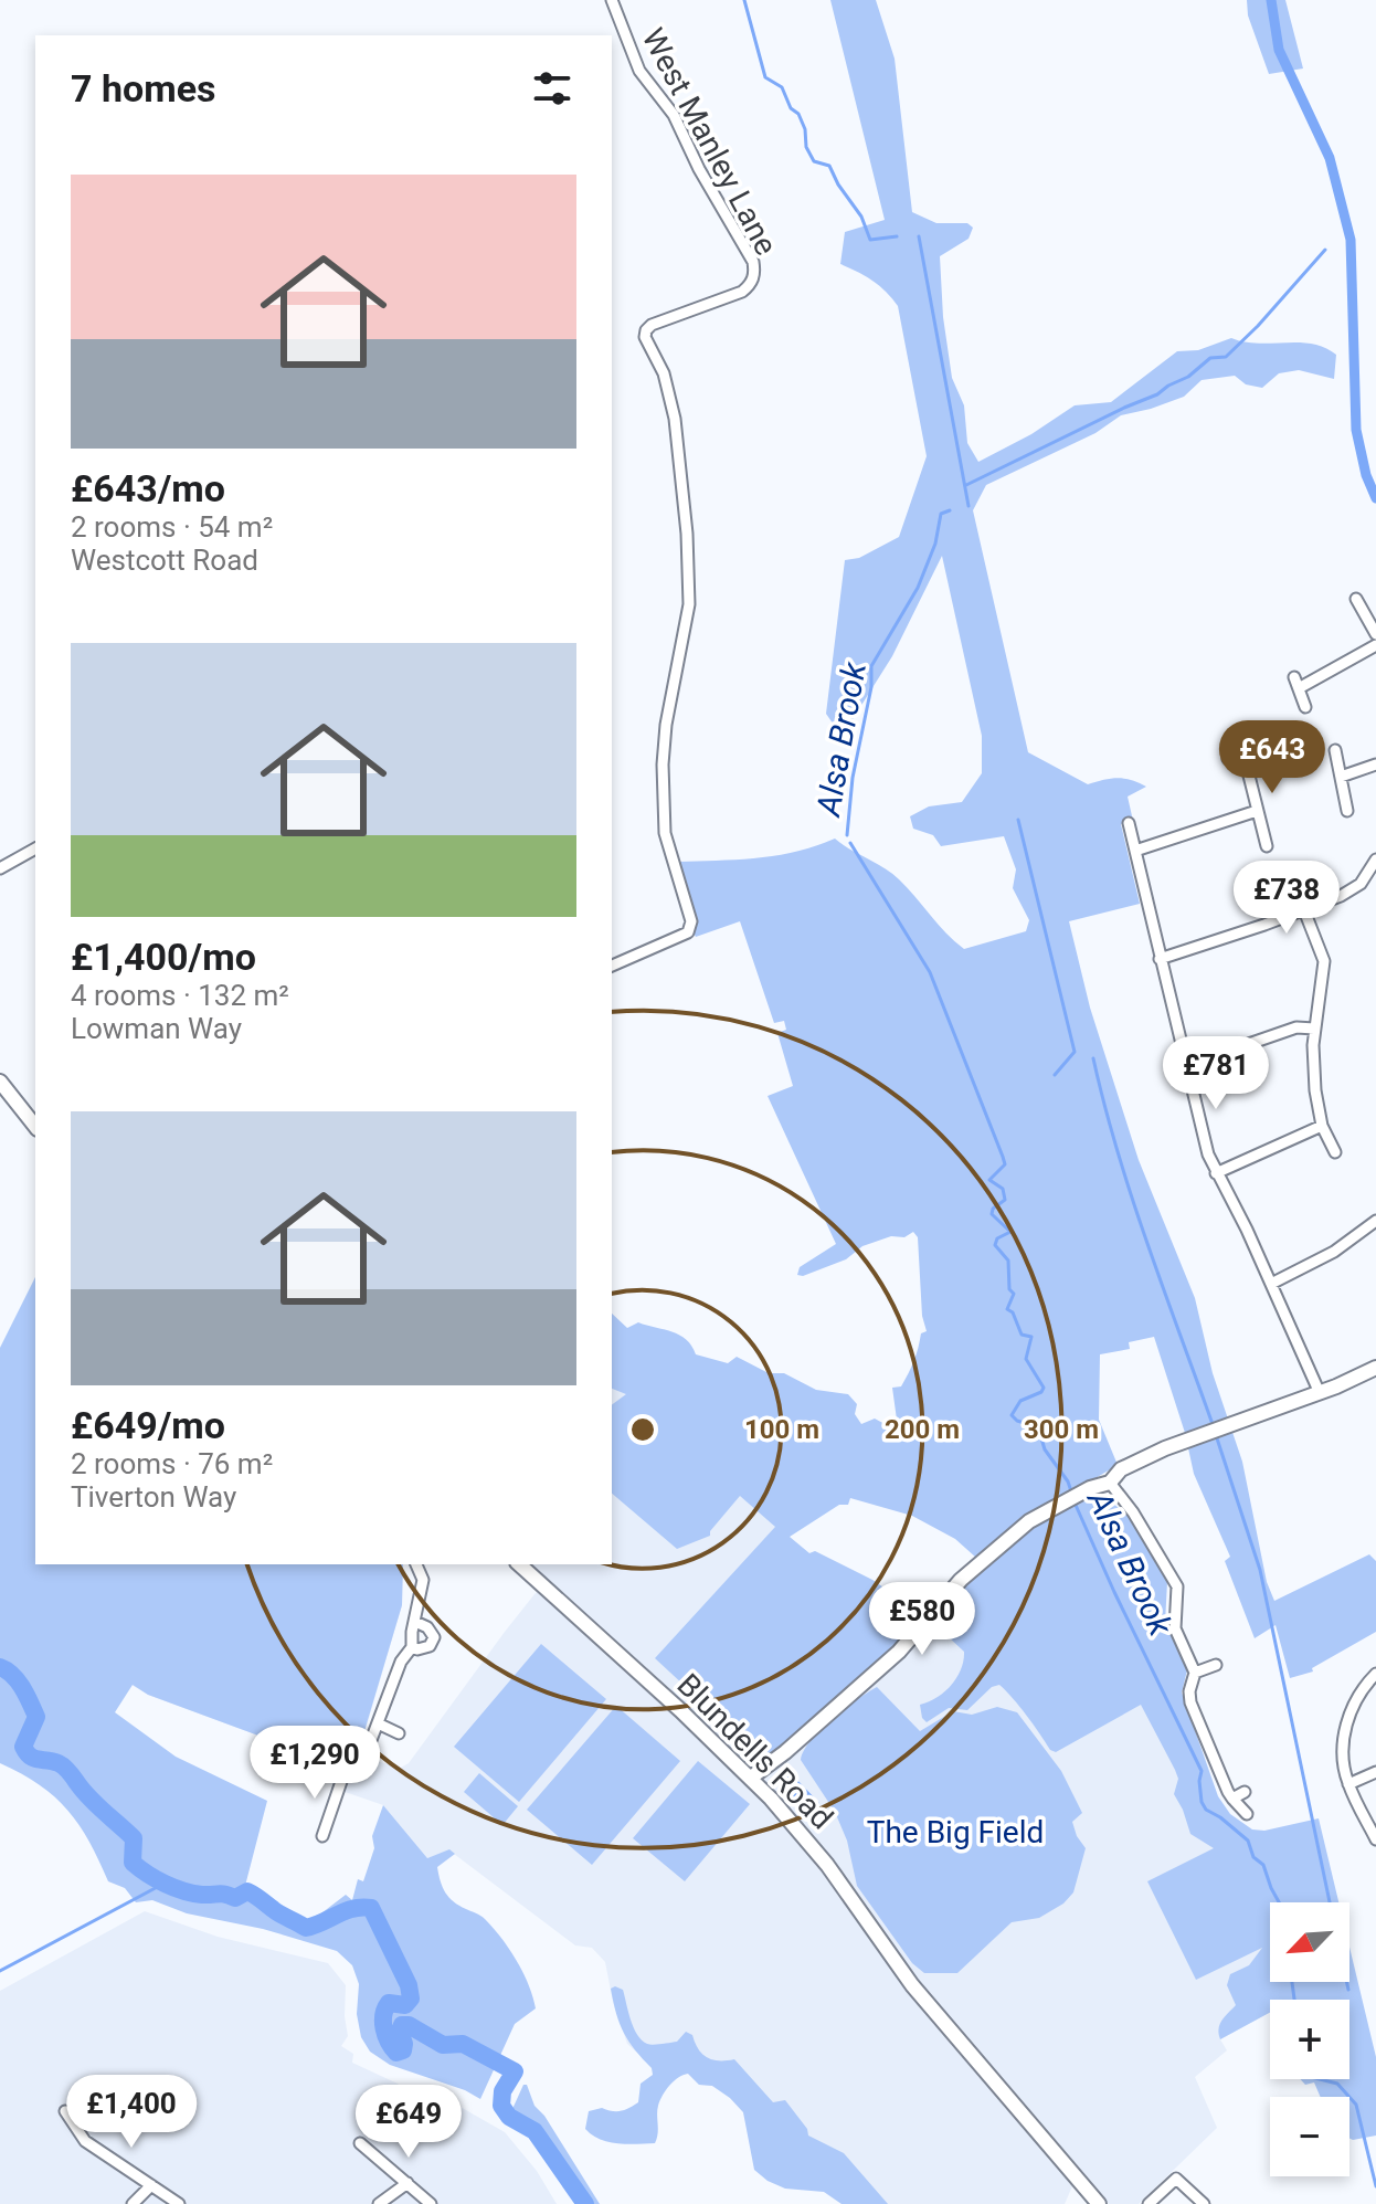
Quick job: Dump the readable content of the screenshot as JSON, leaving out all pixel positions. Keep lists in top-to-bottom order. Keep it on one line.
{"streets":{"street":["West Manley Lane","Blundells Road"]},"water":["Alsa Brook"],"parks":["The Big Field"],"north":"bottom left","page":{"heading":"7 homes","list":[{"name":"£643/mo","note":"2 rooms · 54 m² · Westcott Road"},{"name":"£1,400/mo","note":"4 rooms · 132 m² · Lowman Way"},{"name":"£649/mo","note":"2 rooms · 76 m² · Tiverton Way"}],"price":["£643","£738","£781","£580","£1,290","£1,400","£649"],"map_buttons":["+","−"]},"rings":["100 m","200 m","300 m"]}
